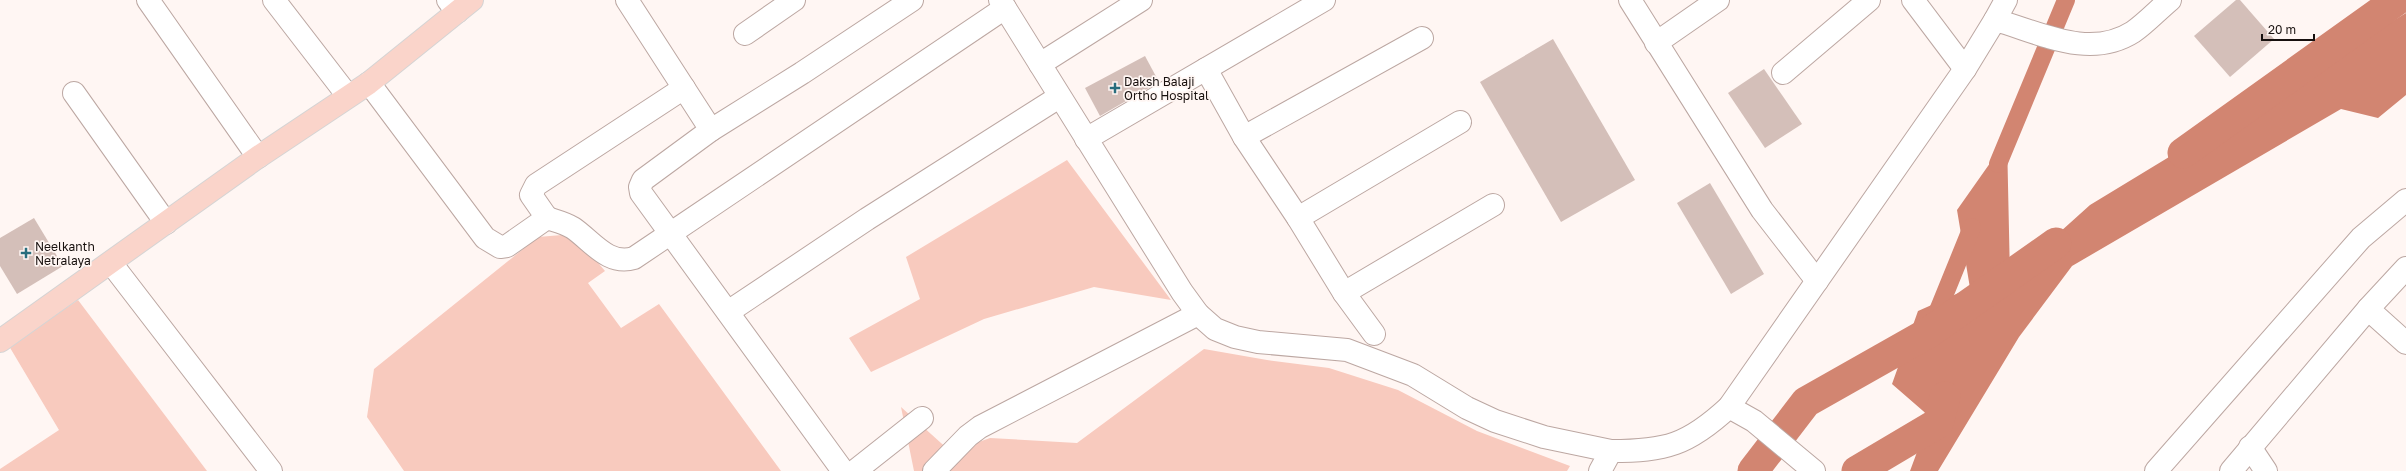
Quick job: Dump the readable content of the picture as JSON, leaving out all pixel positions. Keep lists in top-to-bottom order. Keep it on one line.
{"places":{"health":["Daksh Balaji Ortho Hospital","Neelkanth Netralaya"]},"scale_bar":"20 m"}
